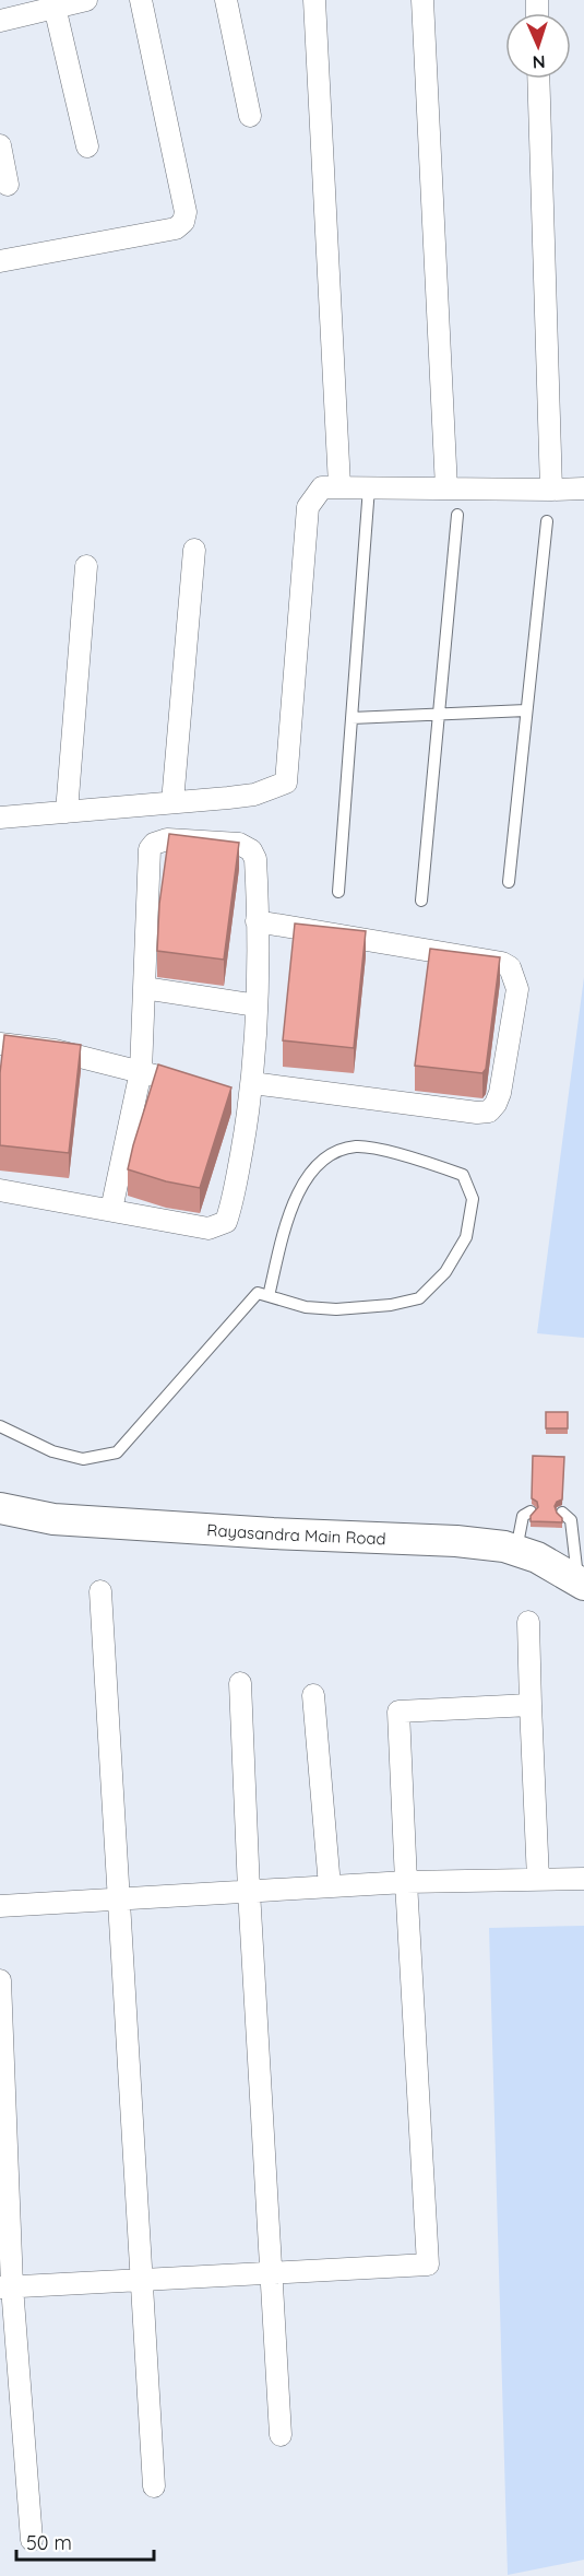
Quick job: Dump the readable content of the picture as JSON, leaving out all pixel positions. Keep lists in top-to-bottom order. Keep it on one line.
{"streets":{"street":["Rayasandra Main Road"]},"scale_bar":"50 m","north":"bottom"}
